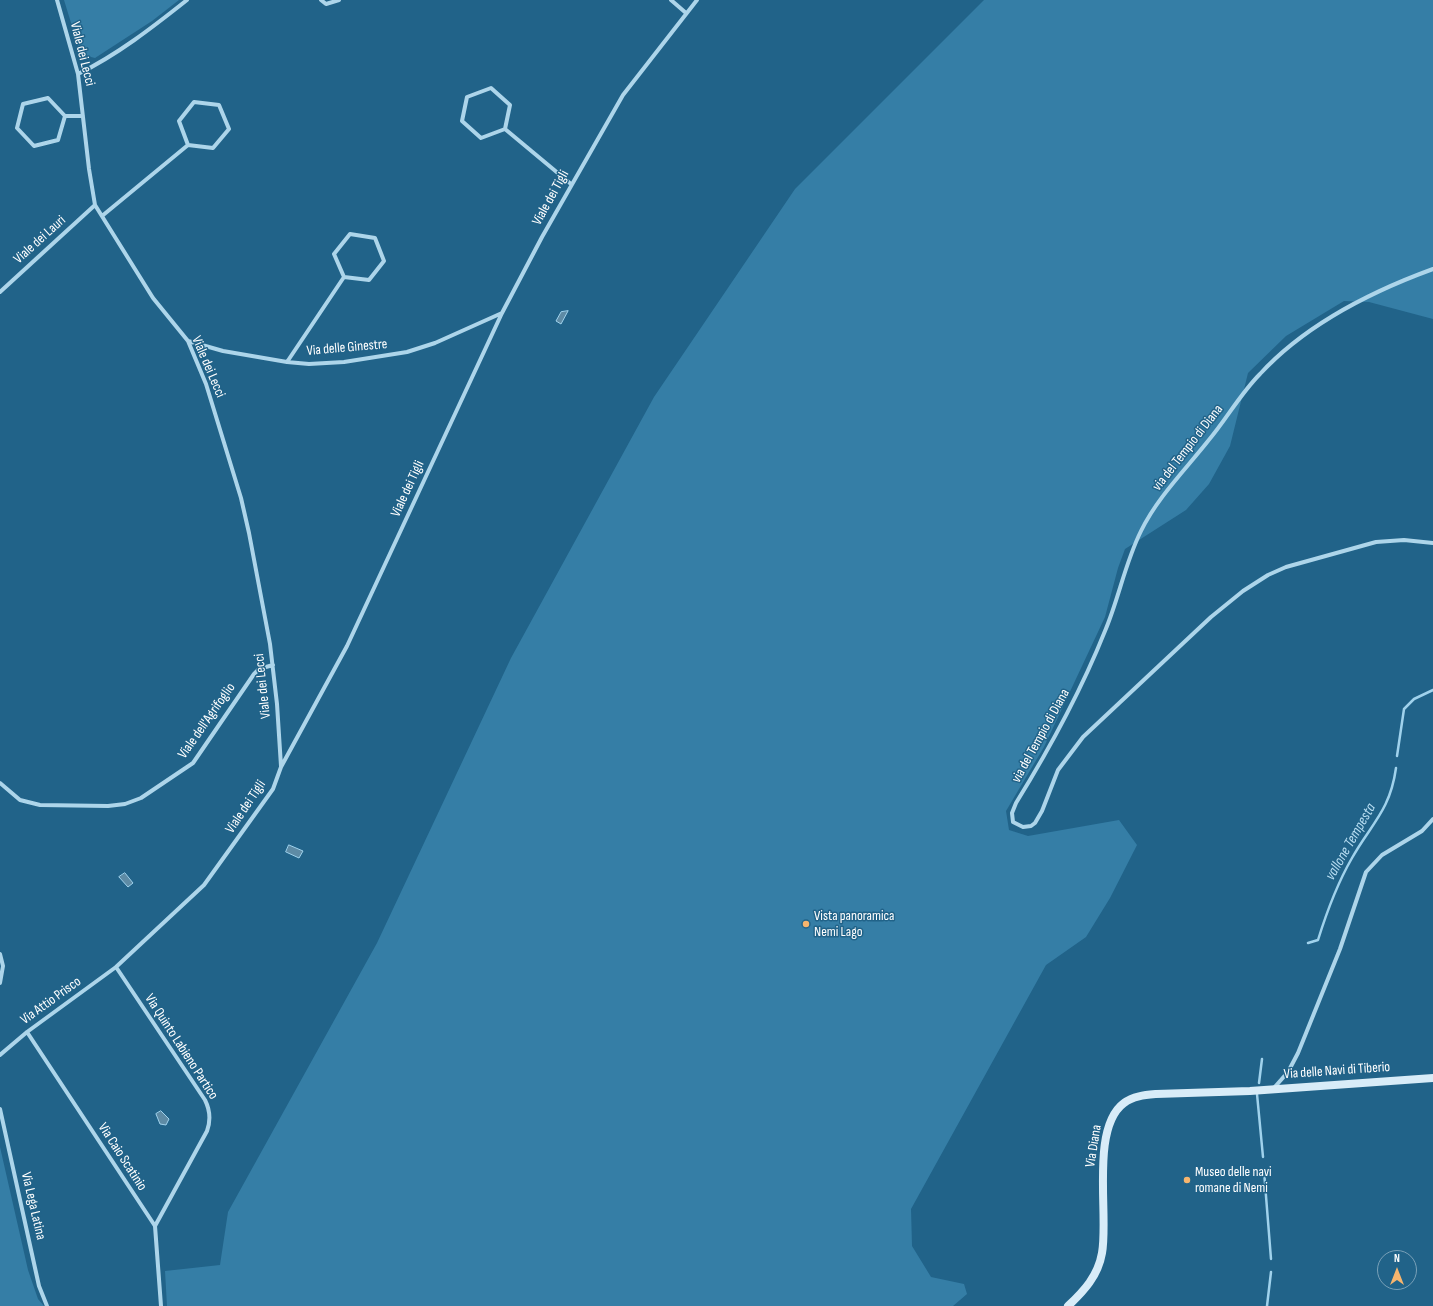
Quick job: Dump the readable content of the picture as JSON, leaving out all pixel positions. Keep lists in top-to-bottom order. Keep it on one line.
{"streets":{"street":["Viale dei Lecci","Viale dei Tigli","Viale dei Lauri","Via delle Ginestre","via del Tempio di Diana","Viale dell'Agrifoglio","Via Attio Prisco","Via Quinto Labieno Partico","Via delle Navi di Tiberio","Via Diana","Via Caio Scatinio","Via Lega Latina"]},"crossings":[["Viale dei Lecci","Viale dei Tigli"],["Viale dei Lecci","Viale dei Lauri"],["Viale dei Lecci","Via delle Ginestre"],["Viale dei Lecci","Viale dell'Agrifoglio"],["Viale dei Tigli","Via delle Ginestre"],["Viale dei Tigli","Via Attio Prisco"],["Viale dei Tigli","Via Quinto Labieno Partico"],["Via Attio Prisco","Via Quinto Labieno Partico"],["Via Attio Prisco","Via Caio Scatinio"],["Via Quinto Labieno Partico","Via Caio Scatinio"],["Via delle Navi di Tiberio","Via Diana"]],"water":["vallone Tempesta"],"places":["Vista panoramica Nemi Lago","Museo delle navi romane di Nemi"],"north":"top"}
